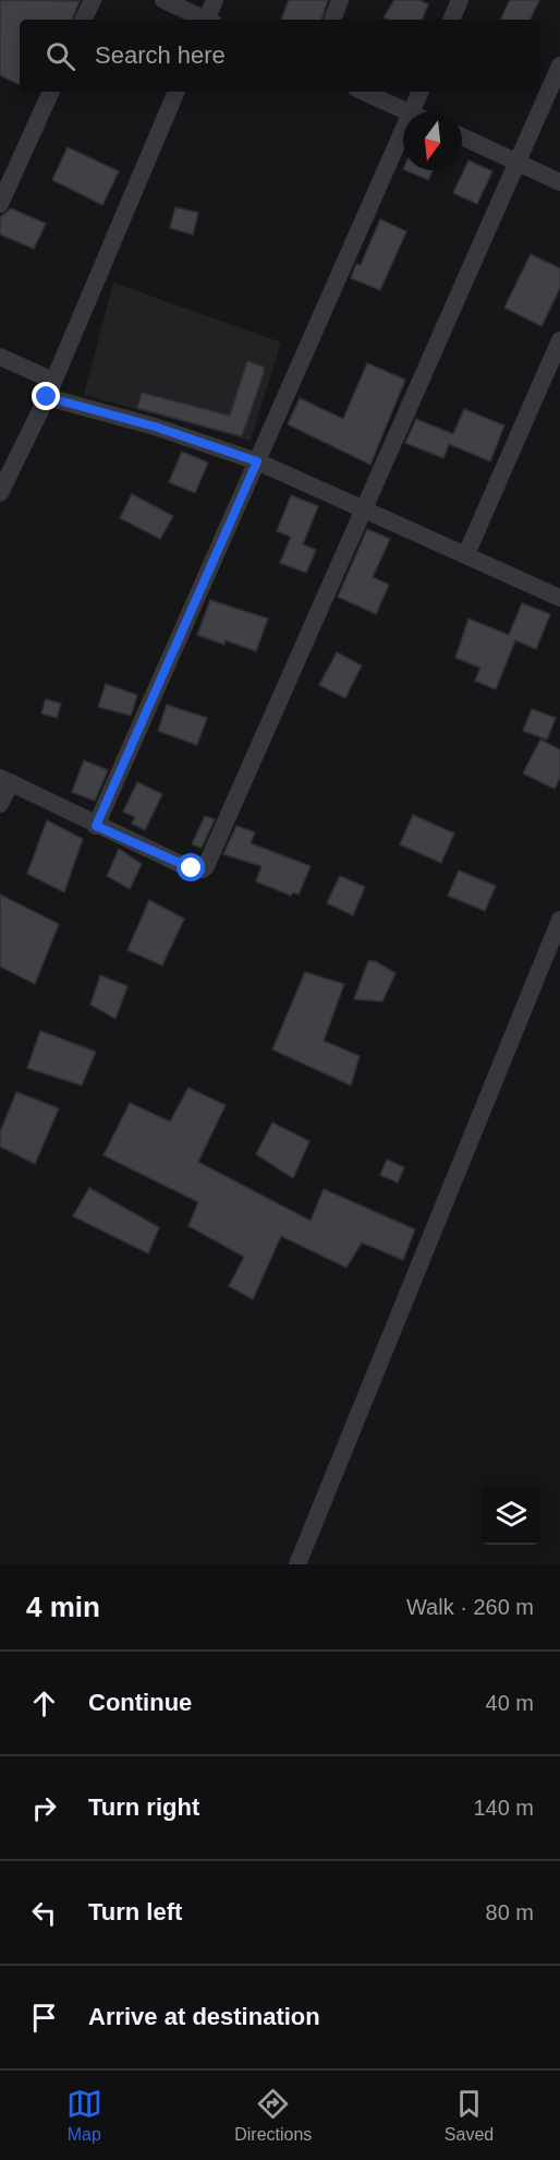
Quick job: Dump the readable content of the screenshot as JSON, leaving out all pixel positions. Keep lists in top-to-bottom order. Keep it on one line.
{"north":"bottom","page":{"search":"Search here","heading":["4 min","Walk · 260 m"],"list":[["Continue","40 m"],["Turn right","140 m"],["Turn left","80 m"],"Arrive at destination"],"nav":["Map","Directions","Saved"]}}
